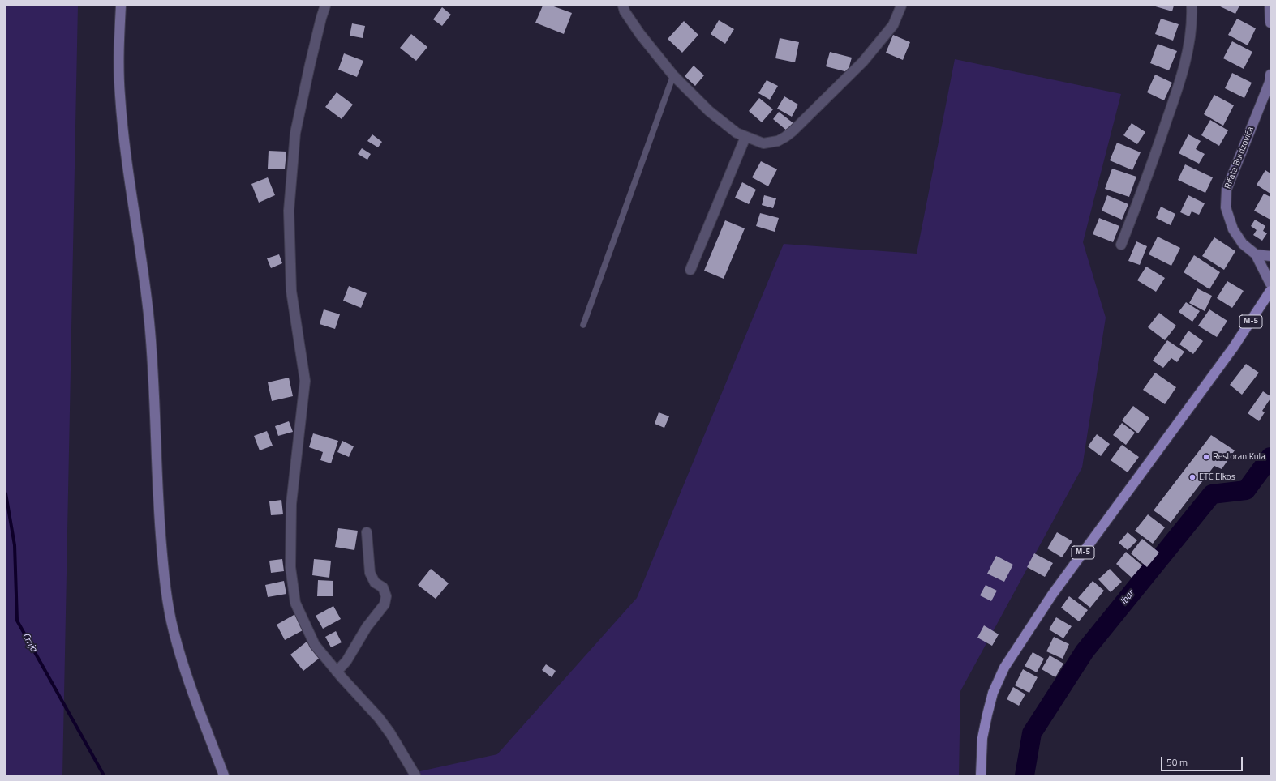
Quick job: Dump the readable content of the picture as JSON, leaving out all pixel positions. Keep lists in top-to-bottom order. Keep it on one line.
{"streets":{"main road":["Rifata Burdzovića","M-5"]},"water":["Ibar","Crnja"],"places":["Restoran Kula","ETC Elkos"],"scale_bar":"50 m"}
